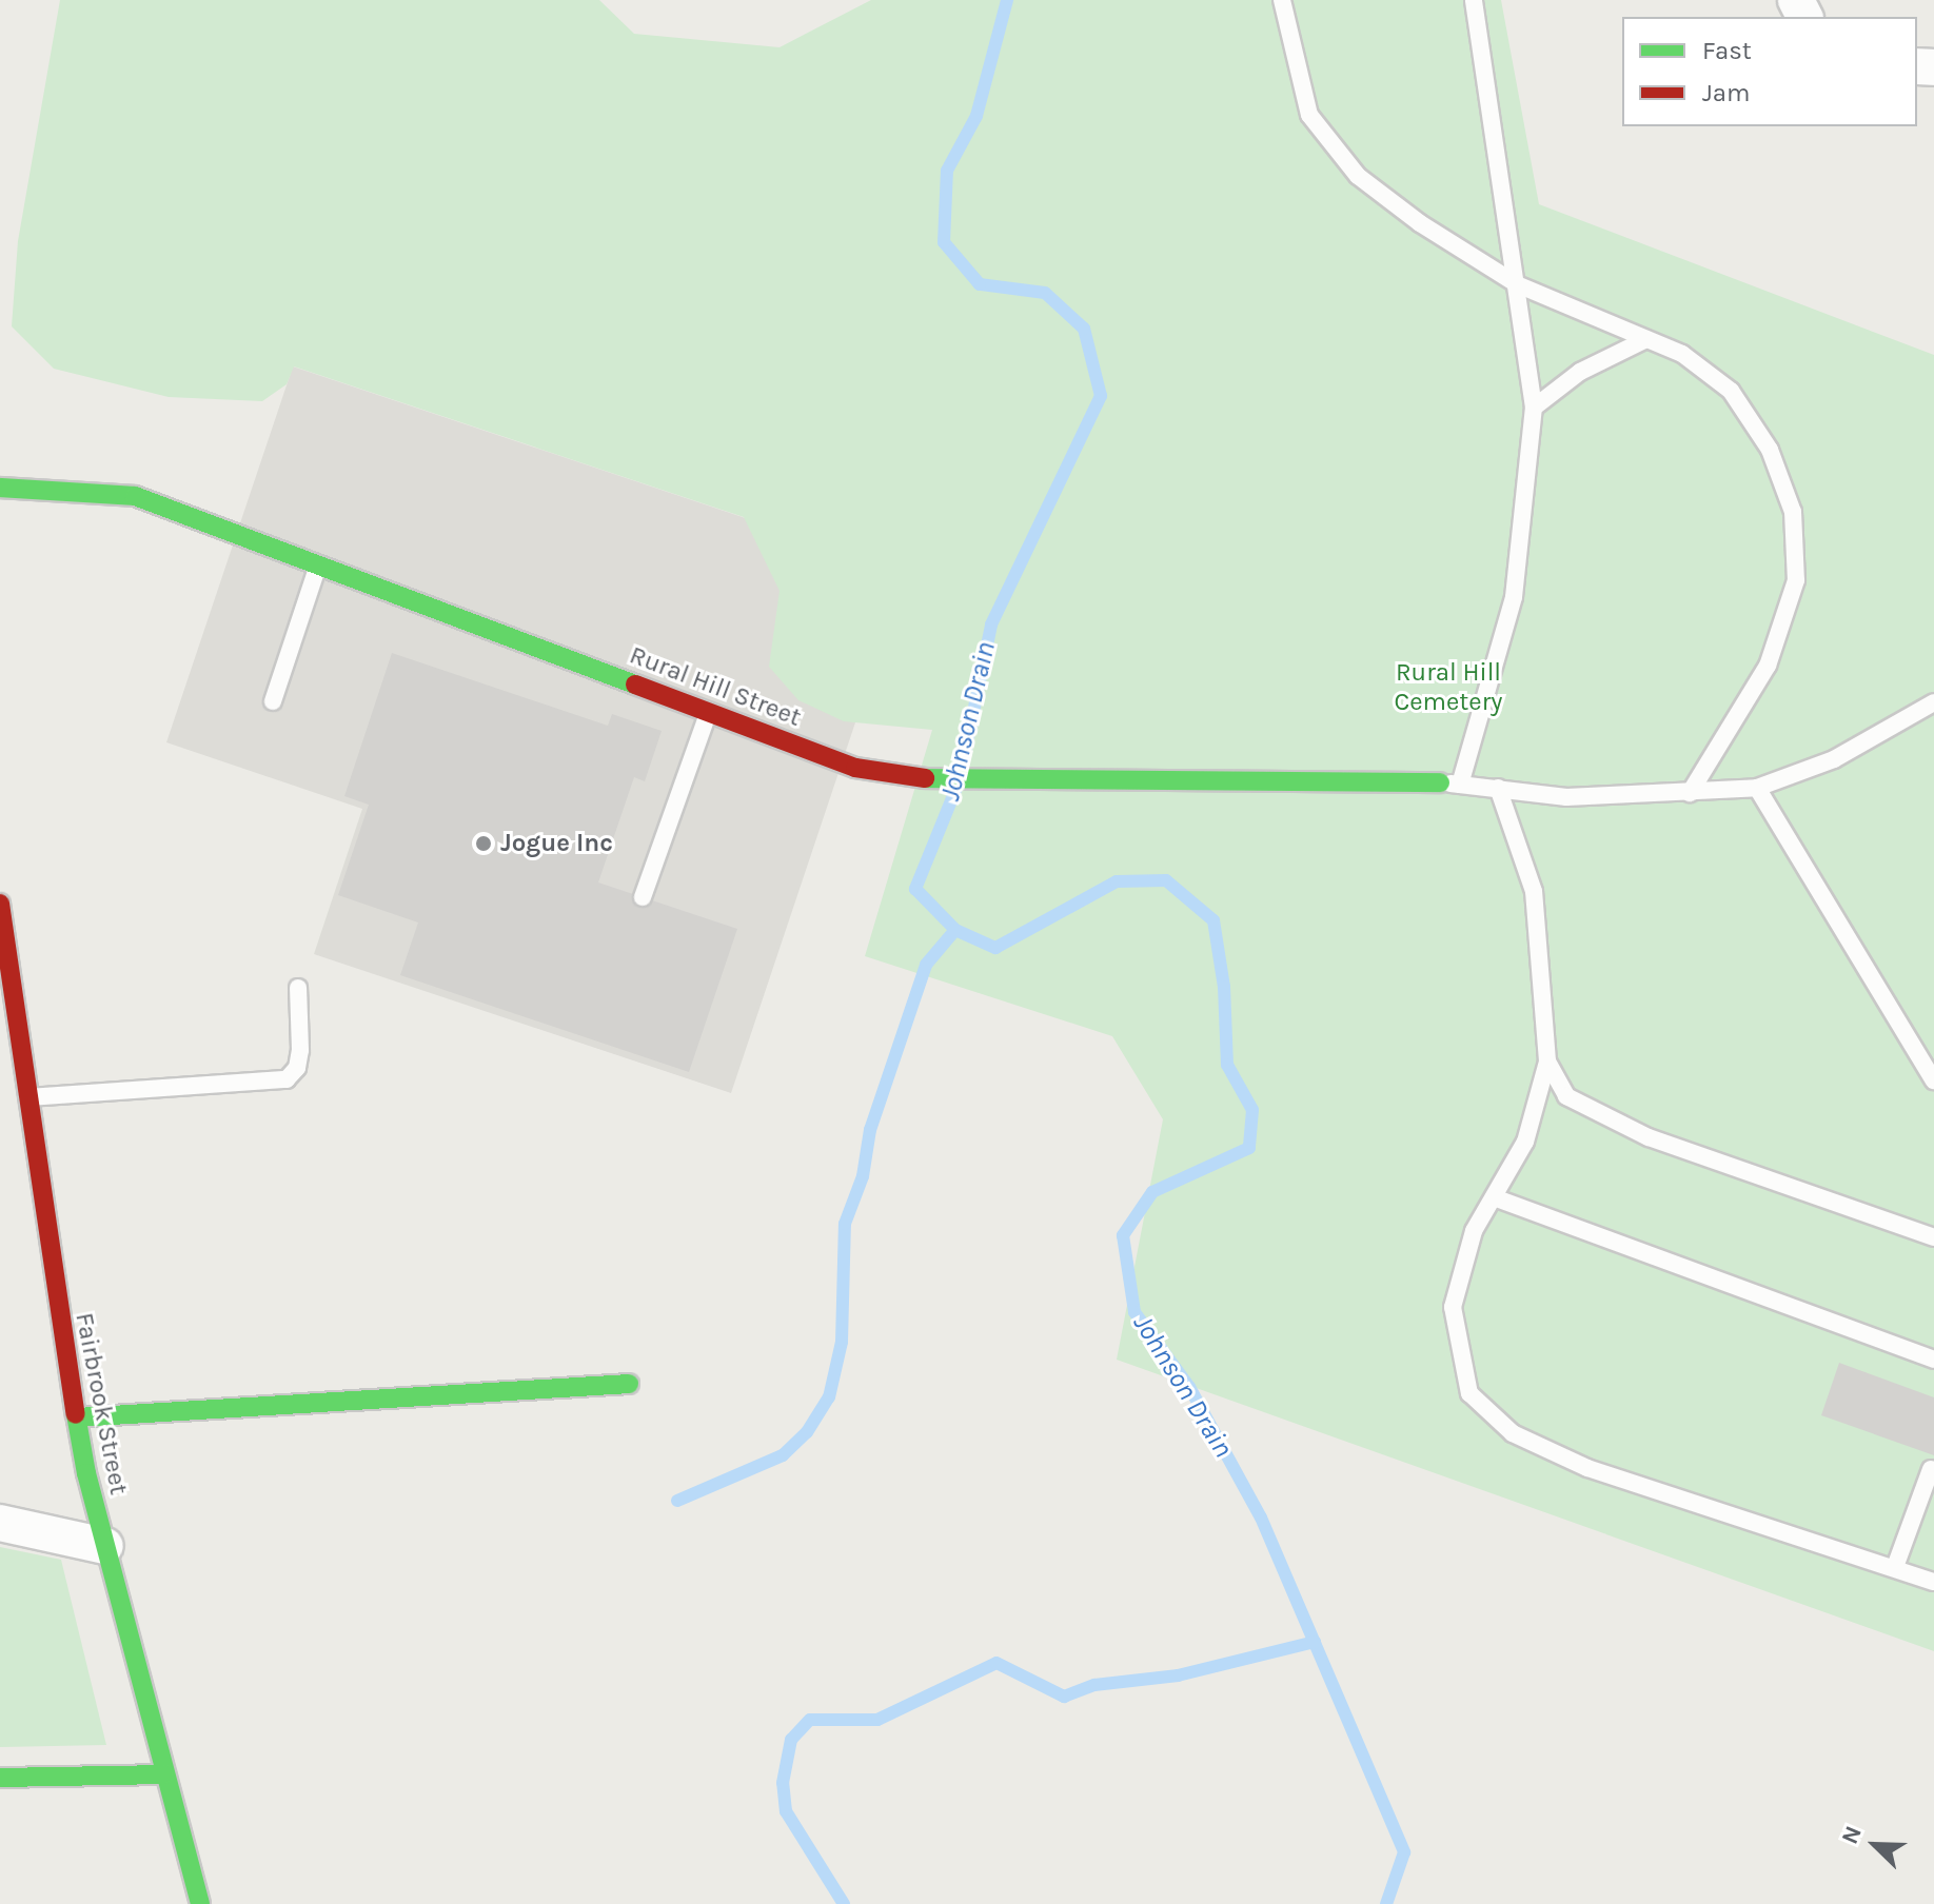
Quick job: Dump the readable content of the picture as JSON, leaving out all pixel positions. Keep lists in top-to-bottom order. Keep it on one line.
{"streets":{"street":["Rural Hill Street","Fairbrook Street"]},"water":["Johnson Drain"],"parks":["Rural Hill Cemetery"],"places":["Jogue Inc"],"legend":["Fast","Jam"],"north":"top left"}
